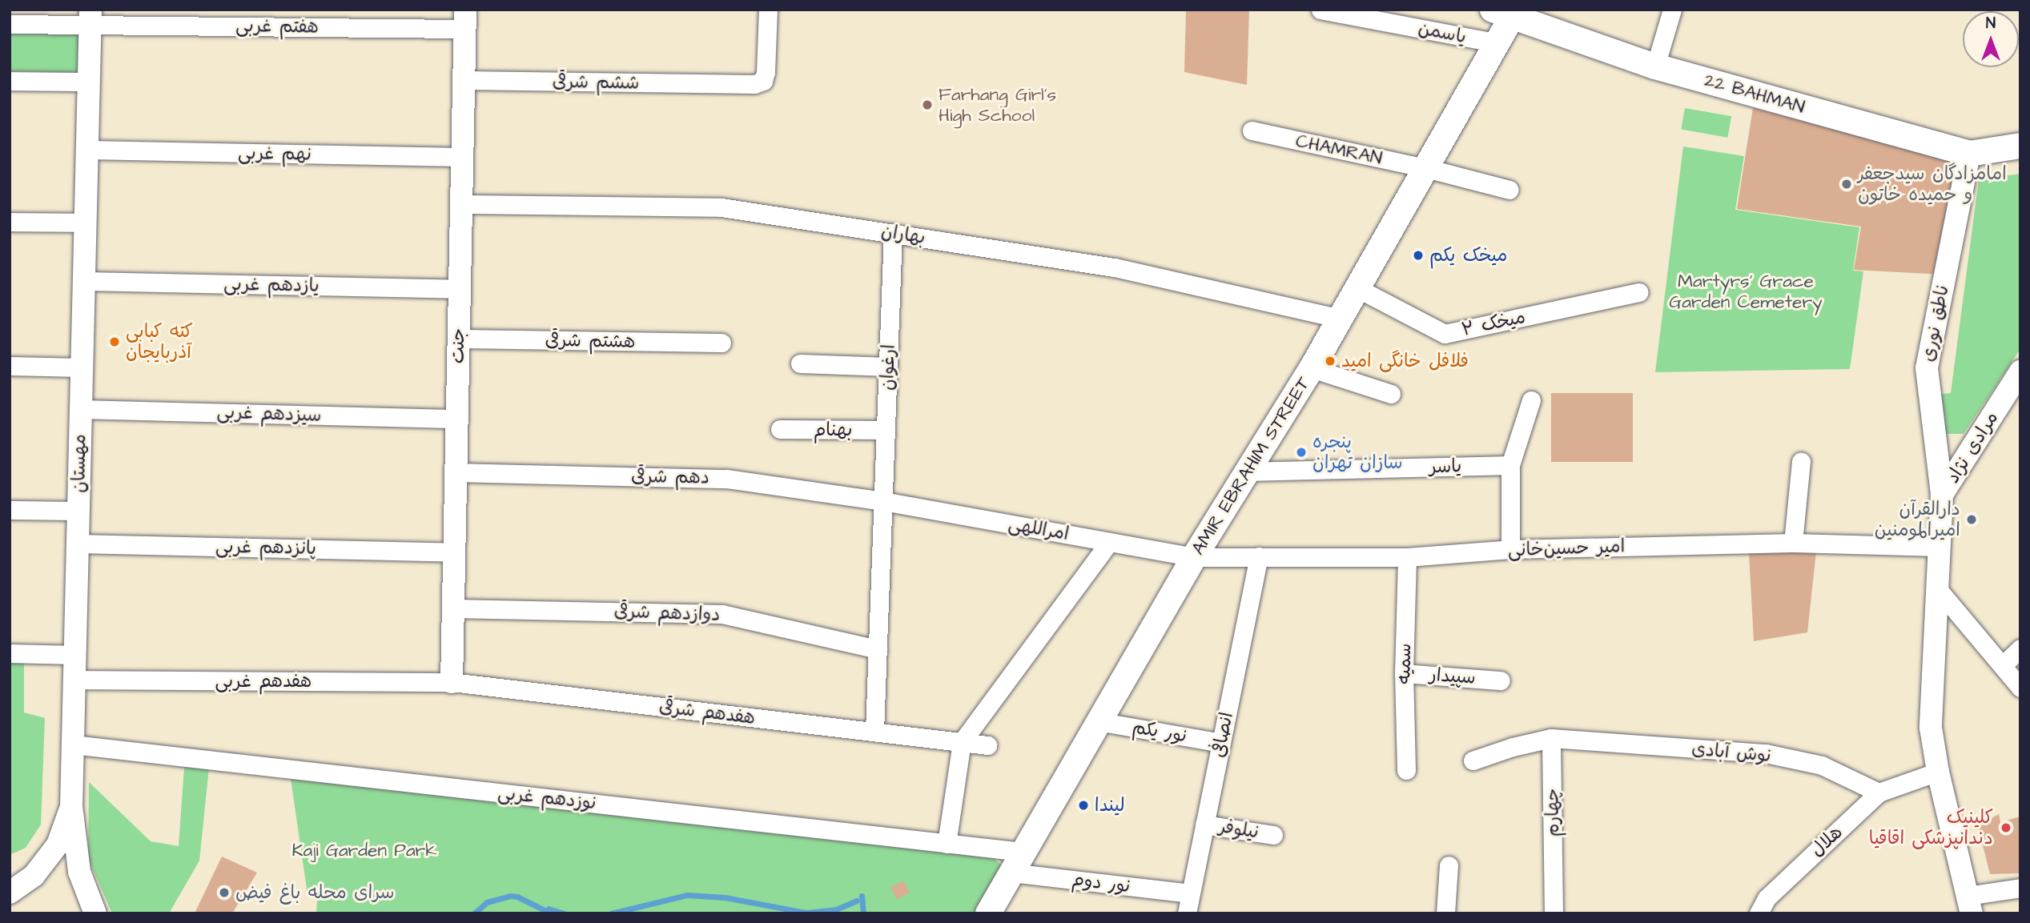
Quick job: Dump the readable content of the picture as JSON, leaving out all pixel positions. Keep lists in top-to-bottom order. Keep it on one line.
{"streets":{"main road":["22 BAHMAN","AMIR EBRAHIM STREET"],"street":["هفتم غربی","یاسمن","ششم شرقی","CHAMRAN","نهم غربی","بهاران","یازدهم غربی","میخک ۲","ناطق نوری","هشتم شرقی","جنت","ارغوان","سیزدهم غربی","بهنام","مرادی نژاد","مهستان","یاسر","دهم شرقی","امراللهی","پانزدهم غربی","امیر حسین‌خانی","دوازدهم شرقی","سمیه","سپیدار","هفدهم غربی","هفدهم شرقی","نور یکم","انصافی","نوش آبادی","نوزدهم غربی","چهارم","نیلوفر","هلال","نور دوم"]},"crossings":[["هفتم غربی","جنت"],["هفتم غربی","مهستان"],["یاسمن","AMIR EBRAHIM STREET"],["ششم شرقی","جنت"],["22 BAHMAN","ناطق نوری"],["22 BAHMAN","AMIR EBRAHIM STREET"],["CHAMRAN","AMIR EBRAHIM STREET"],["نهم غربی","جنت"],["نهم غربی","مهستان"],["بهاران","جنت"],["بهاران","ارغوان"],["بهاران","AMIR EBRAHIM STREET"],["یازدهم غربی","جنت"],["یازدهم غربی","مهستان"],["میخک ۲","AMIR EBRAHIM STREET"],["ناطق نوری","مرادی نژاد"],["ناطق نوری","امیر حسین‌خانی"],["ناطق نوری","هلال"],["هشتم شرقی","جنت"],["جنت","سیزدهم غربی"],["جنت","دهم شرقی"],["جنت","پانزدهم غربی"],["جنت","دوازدهم شرقی"],["جنت","هفدهم غربی"],["جنت","هفدهم شرقی"],["ارغوان","بهنام"],["ارغوان","دهم شرقی"],["ارغوان","امراللهی"],["ارغوان","دوازدهم شرقی"],["ارغوان","هفدهم شرقی"],["سیزدهم غربی","مهستان"],["مهستان","پانزدهم غربی"],["مهستان","هفدهم غربی"],["مهستان","نوزدهم غربی"],["AMIR EBRAHIM STREET","یاسر"],["AMIR EBRAHIM STREET","امراللهی"],["AMIR EBRAHIM STREET","امیر حسین‌خانی"],["AMIR EBRAHIM STREET","نور یکم"],["AMIR EBRAHIM STREET","نوزدهم غربی"],["AMIR EBRAHIM STREET","نور دوم"],["دهم شرقی","امراللهی"],["امراللهی","امیر حسین‌خانی"],["امیر حسین‌خانی","سمیه"],["امیر حسین‌خانی","انصافی"],["سمیه","سپیدار"],["هفدهم غربی","هفدهم شرقی"],["نور یکم","انصافی"],["انصافی","نیلوفر"],["انصافی","نور دوم"],["نوش آبادی","چهارم"],["نوش آبادی","هلال"],["نوزدهم غربی","نور دوم"]],"parks":["Martyrs' Grace Garden Cemetery","Kaji Garden Park"],"places":["Farhang Girl's High School","امامزادگان سیدجعفر و حمیده خاتون","میخک یکم","کته کبابی آذربایجان","فلافل خانگی امید","پنجره سازان تهران","دارالقرآن امیرالمومنین","لیندا","کلینیک دندانپزشکی اقاقیا","سرای محله باغ فیض"],"north":"top"}
